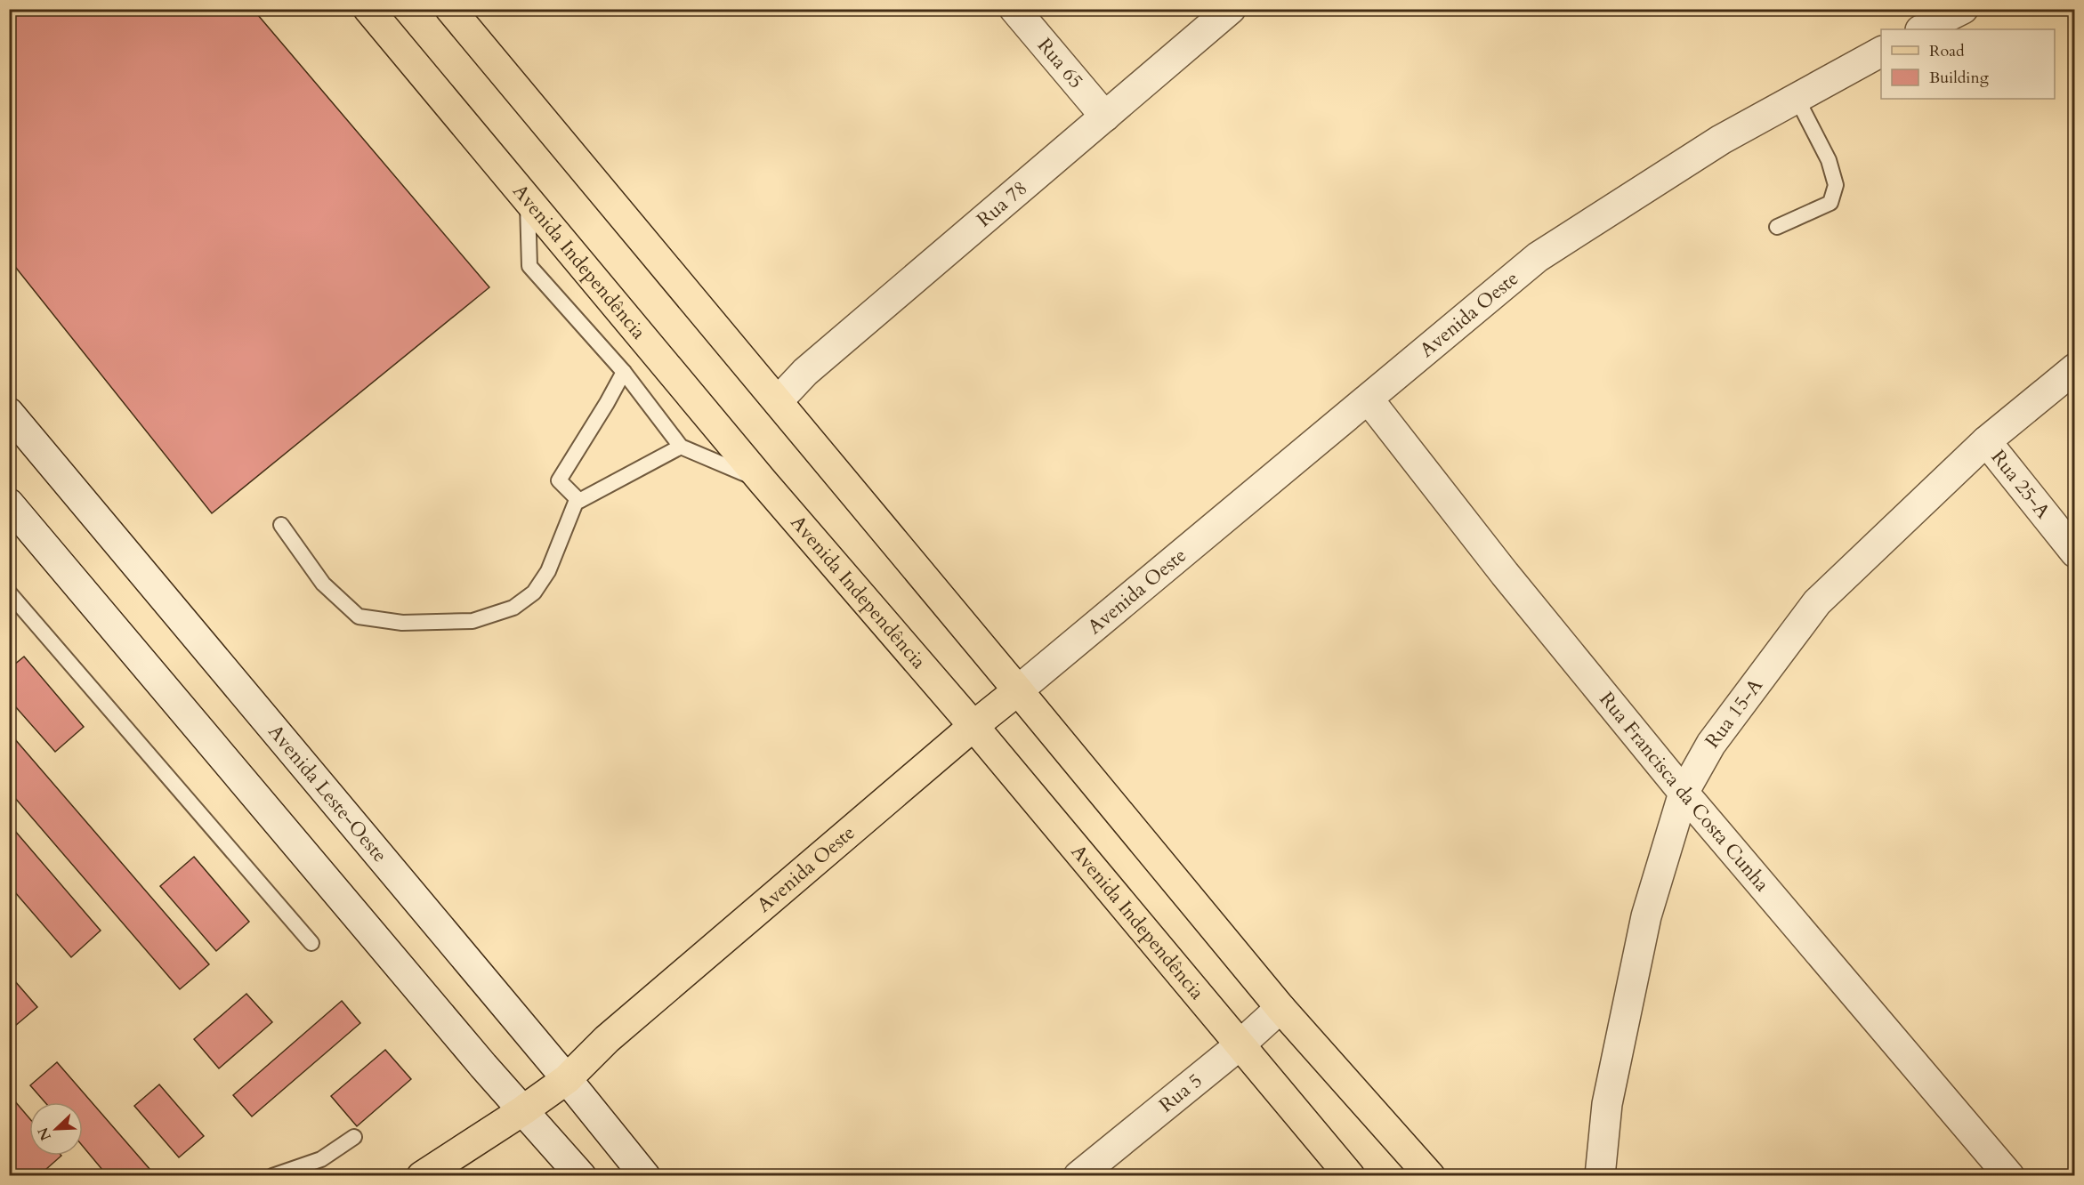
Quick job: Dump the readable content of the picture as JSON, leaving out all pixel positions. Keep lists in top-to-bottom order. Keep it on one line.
{"streets":{"main road":["Avenida Independência","Avenida Oeste"],"street":["Rua 65","Rua 78","Rua 25-A","Rua 15-A","Rua Francisca da Costa Cunha","Avenida Leste-Oeste","Rua 5"]},"crossings":[["Rua 65","Rua 78"],["Avenida Independência","Avenida Oeste"],["Avenida Independência","Rua 5"],["Avenida Oeste","Rua Francisca da Costa Cunha"],["Avenida Oeste","Avenida Leste-Oeste"],["Rua 25-A","Rua 15-A"],["Rua 15-A","Rua Francisca da Costa Cunha"]],"legend":["Road","Building"],"north":"bottom left"}
